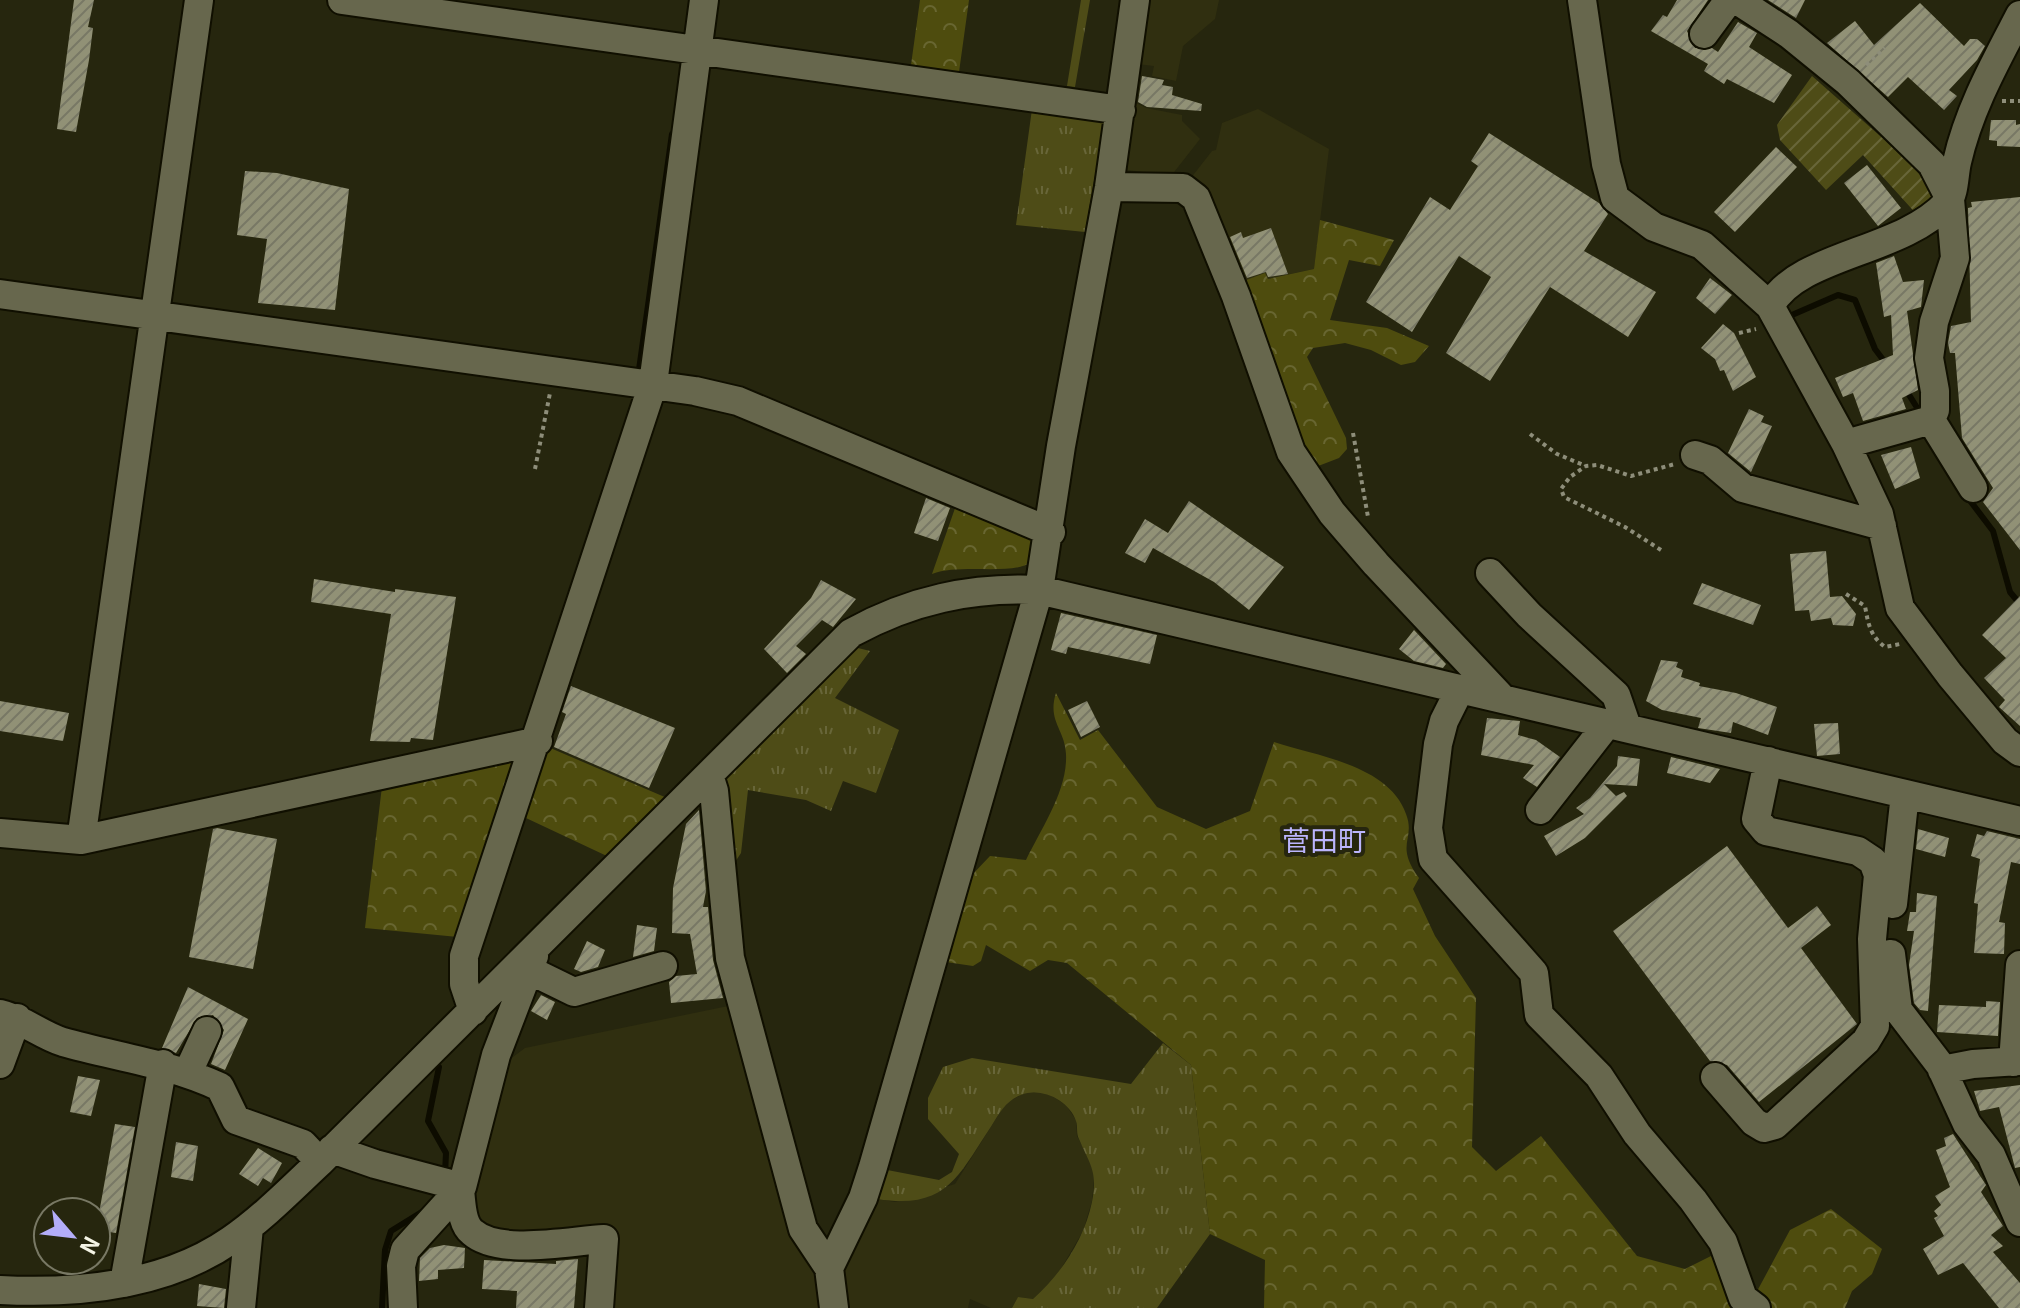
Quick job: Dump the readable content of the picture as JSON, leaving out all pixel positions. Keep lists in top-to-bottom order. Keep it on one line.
{"districts":["菅田町"],"north":"bottom right"}
